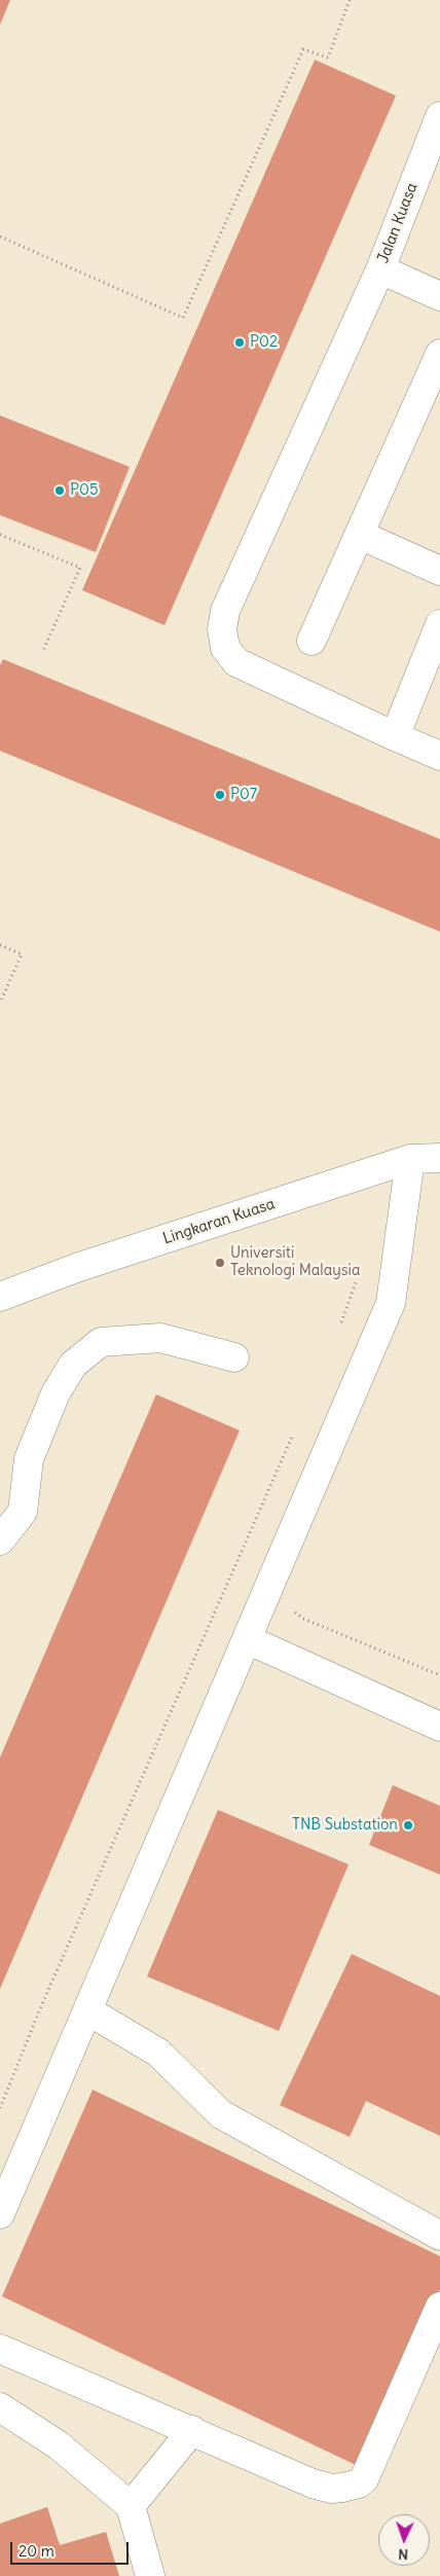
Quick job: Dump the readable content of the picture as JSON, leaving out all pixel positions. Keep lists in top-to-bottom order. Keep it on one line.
{"streets":{"street":["Jalan Kuasa","Lingkaran Kuasa"]},"places":["P02","P05","P07","Universiti Teknologi Malaysia","TNB Substation"],"scale_bar":"20 m","north":"bottom"}
